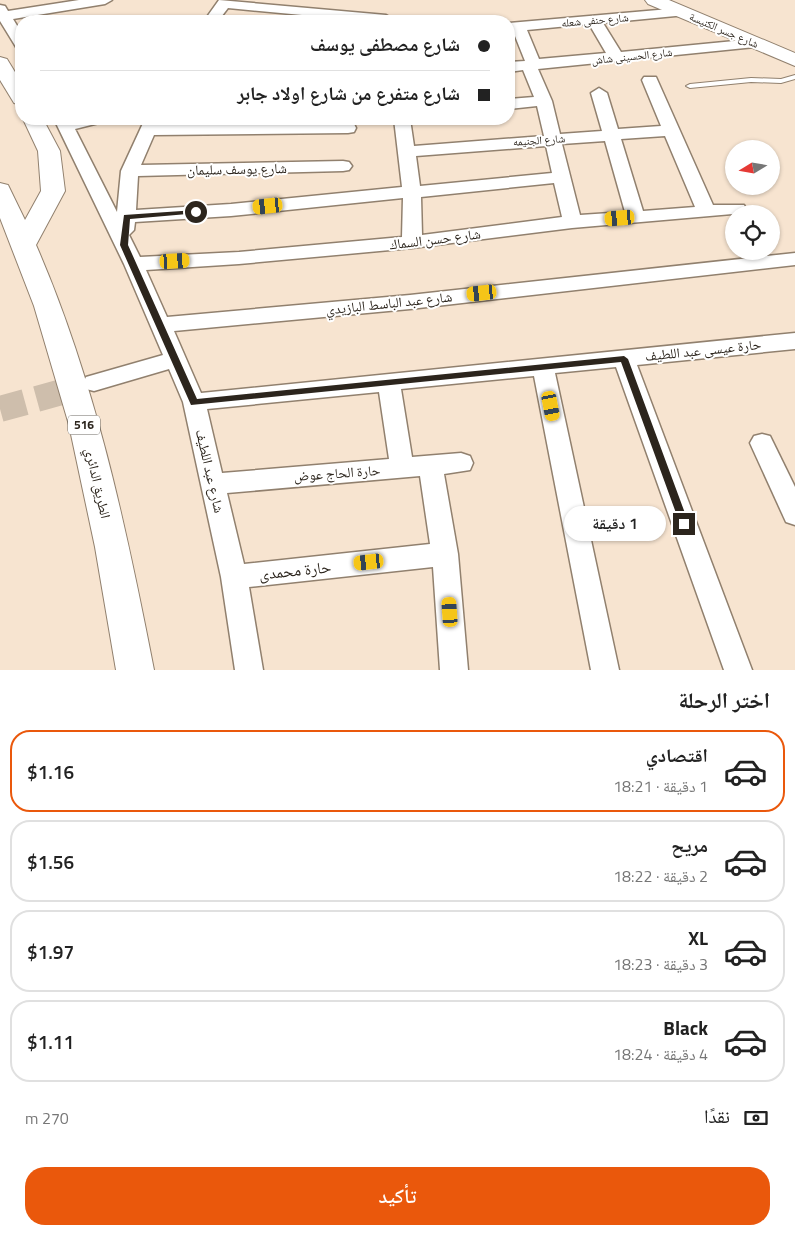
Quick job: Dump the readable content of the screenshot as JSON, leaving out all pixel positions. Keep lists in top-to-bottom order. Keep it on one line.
{"streets":{"main road":["شارع جسر الكنيسة","516","الطريق الدائري"],"street":["شارع حنفى شعله","شارع الحسينى شاش","شارع الجنيمه","شارع يوسف سليمان","شارع حسن السماك","شارع عبد الباسط البازيدي","حارة عيسى عبد اللطيف","شارع عبد اللطيف","حارة الحاج عوض","حارة محمدى"]},"crossings":[["شارع حنفى شعله","شارع جسر الكنيسة"],["شارع جسر الكنيسة","شارع الحسينى شاش"],["شارع حسن السماك","شارع عبد اللطيف"],["شارع عبد الباسط البازيدي","شارع عبد اللطيف"],["حارة عيسى عبد اللطيف","شارع عبد اللطيف"],["شارع عبد اللطيف","حارة الحاج عوض"],["شارع عبد اللطيف","حارة محمدى"]],"north":"left","page":{"banner":["شارع مصطفى يوسف","شارع متفرع من شارع اولاد جابر"],"bubble":"1 دقيقة","heading":"اختر الرحلة","list":[{"name":"اقتصادي","note":"1 دقيقة · 18:21","value":"$1.16"},{"name":"مريح","note":"2 دقيقة · 18:22","value":"$1.56"},{"name":"XL","note":"3 دقيقة · 18:23","value":"$1.97"},{"name":"Black","note":"4 دقيقة · 18:24","value":"$1.11"}],"pay":["نقدًا","270 m"],"buttons":"تأكيد"}}
